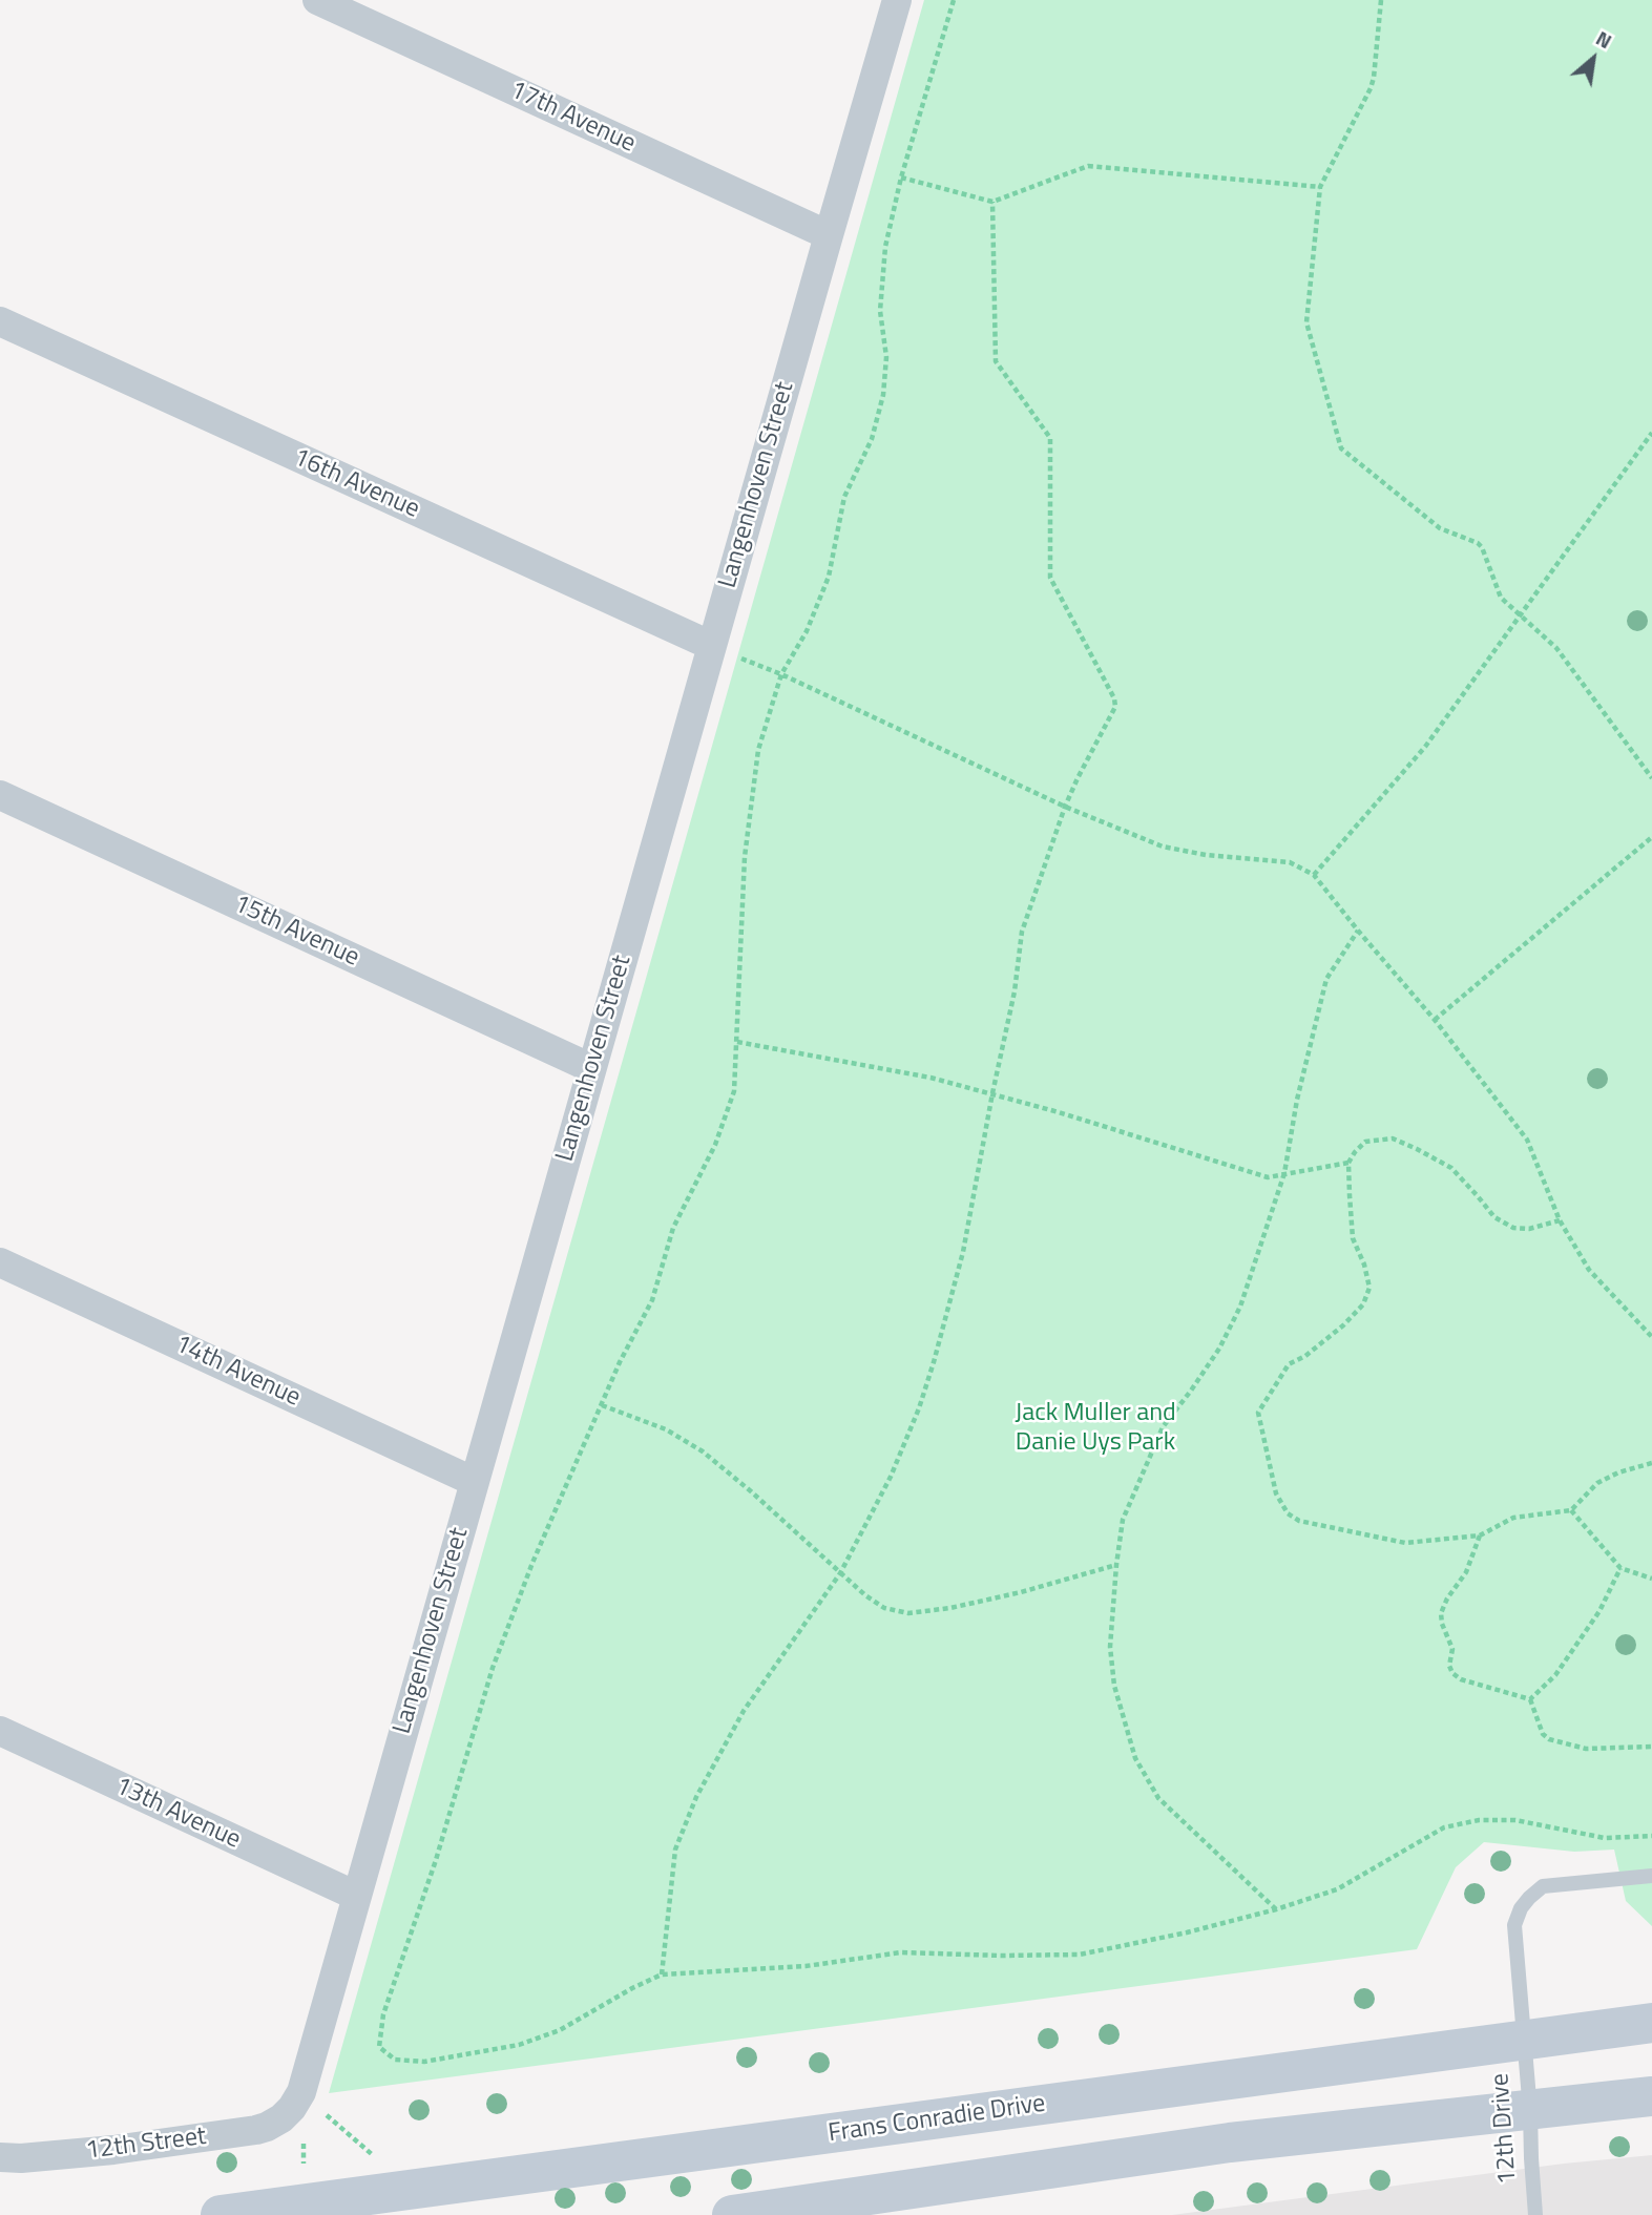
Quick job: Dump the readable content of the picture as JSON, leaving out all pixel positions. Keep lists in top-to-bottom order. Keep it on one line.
{"streets":{"main road":["Frans Conradie Drive"],"street":["17th Avenue","16th Avenue","Langenhoven Street","15th Avenue","14th Avenue","13th Avenue","12th Street"],"lane":["12th Drive"]},"crossings":[["17th Avenue","Langenhoven Street"],["16th Avenue","Langenhoven Street"],["Langenhoven Street","15th Avenue"],["Langenhoven Street","14th Avenue"],["Langenhoven Street","13th Avenue"],["Langenhoven Street","12th Street"],["Frans Conradie Drive","12th Drive"]],"parks":["Jack Muller and Danie Uys Park"],"north":"top right"}
